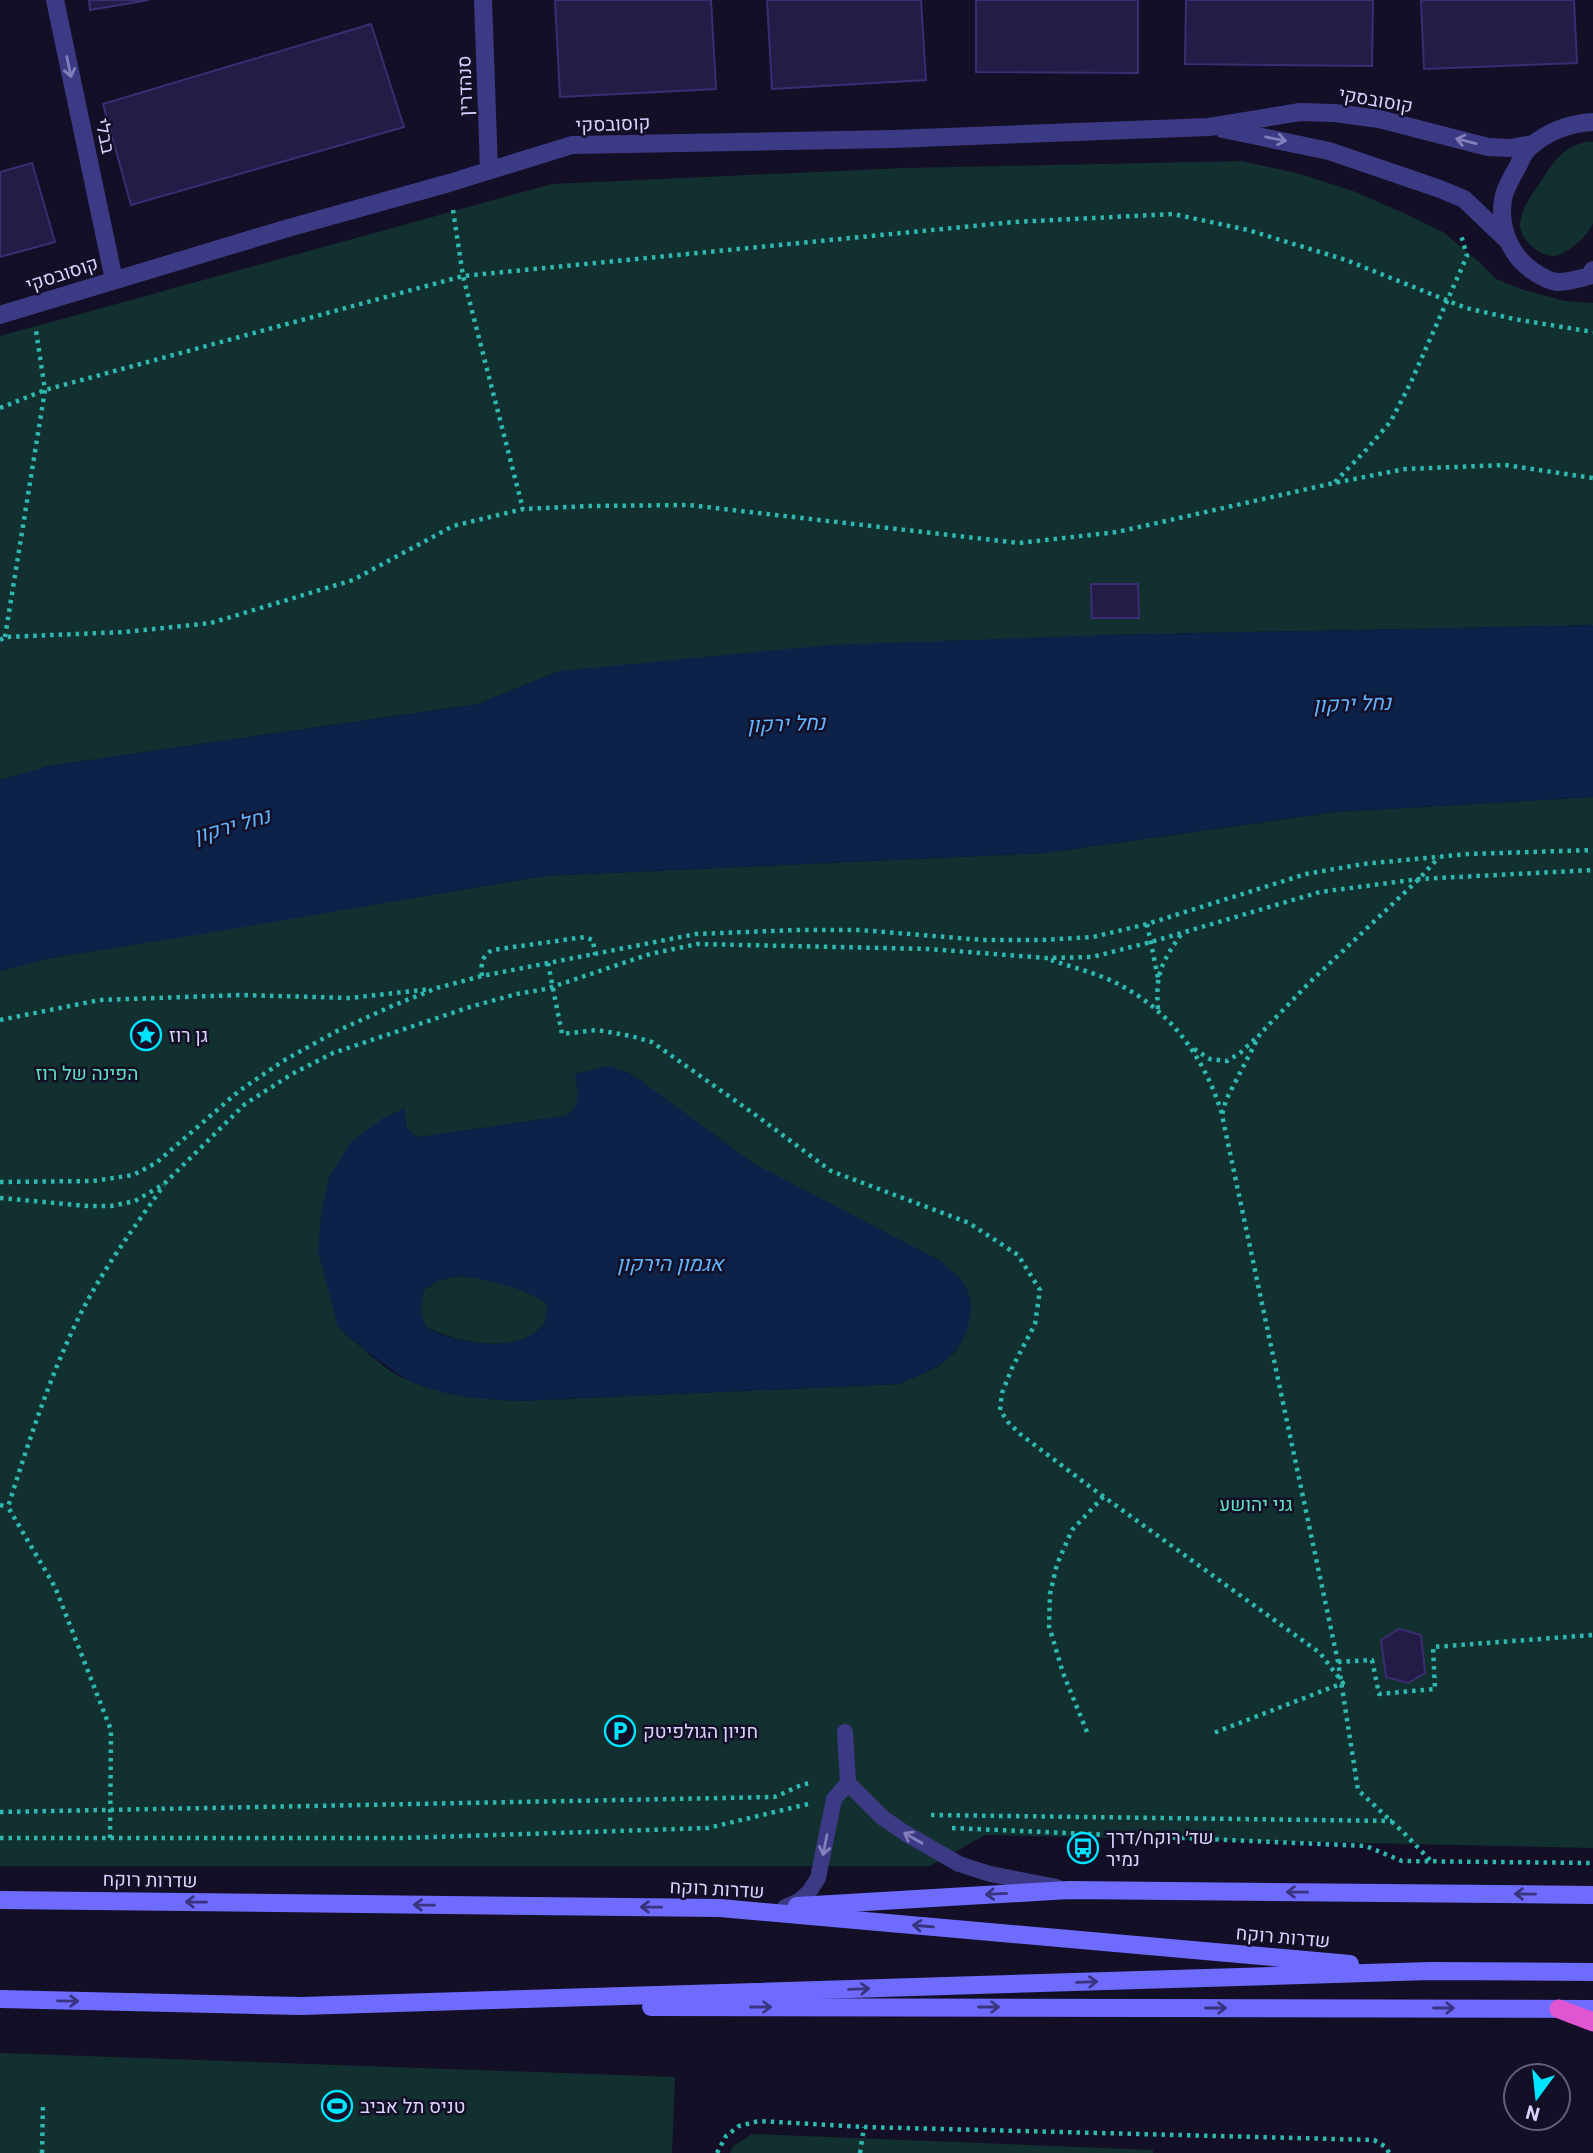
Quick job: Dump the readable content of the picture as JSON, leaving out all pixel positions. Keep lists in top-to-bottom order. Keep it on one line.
{"streets":{"main road":["שדרות רוקח"],"street":["סנהדרין","קוסובסקי","בבלי"]},"crossings":[["סנהדרין","קוסובסקי"],["קוסובסקי","בבלי"]],"one_way":["בבלי"],"water":["נחל ירקון","אגמון הירקון"],"parks":["הפינה של רוז","גני יהושע"],"places":{"place":["גן רוז"],"parking":["חניון הגולפיטק"],"bus stop":["שד׳ רוקח/דרך נמיר"],"sports":["טניס תל אביב"]},"north":"bottom"}
